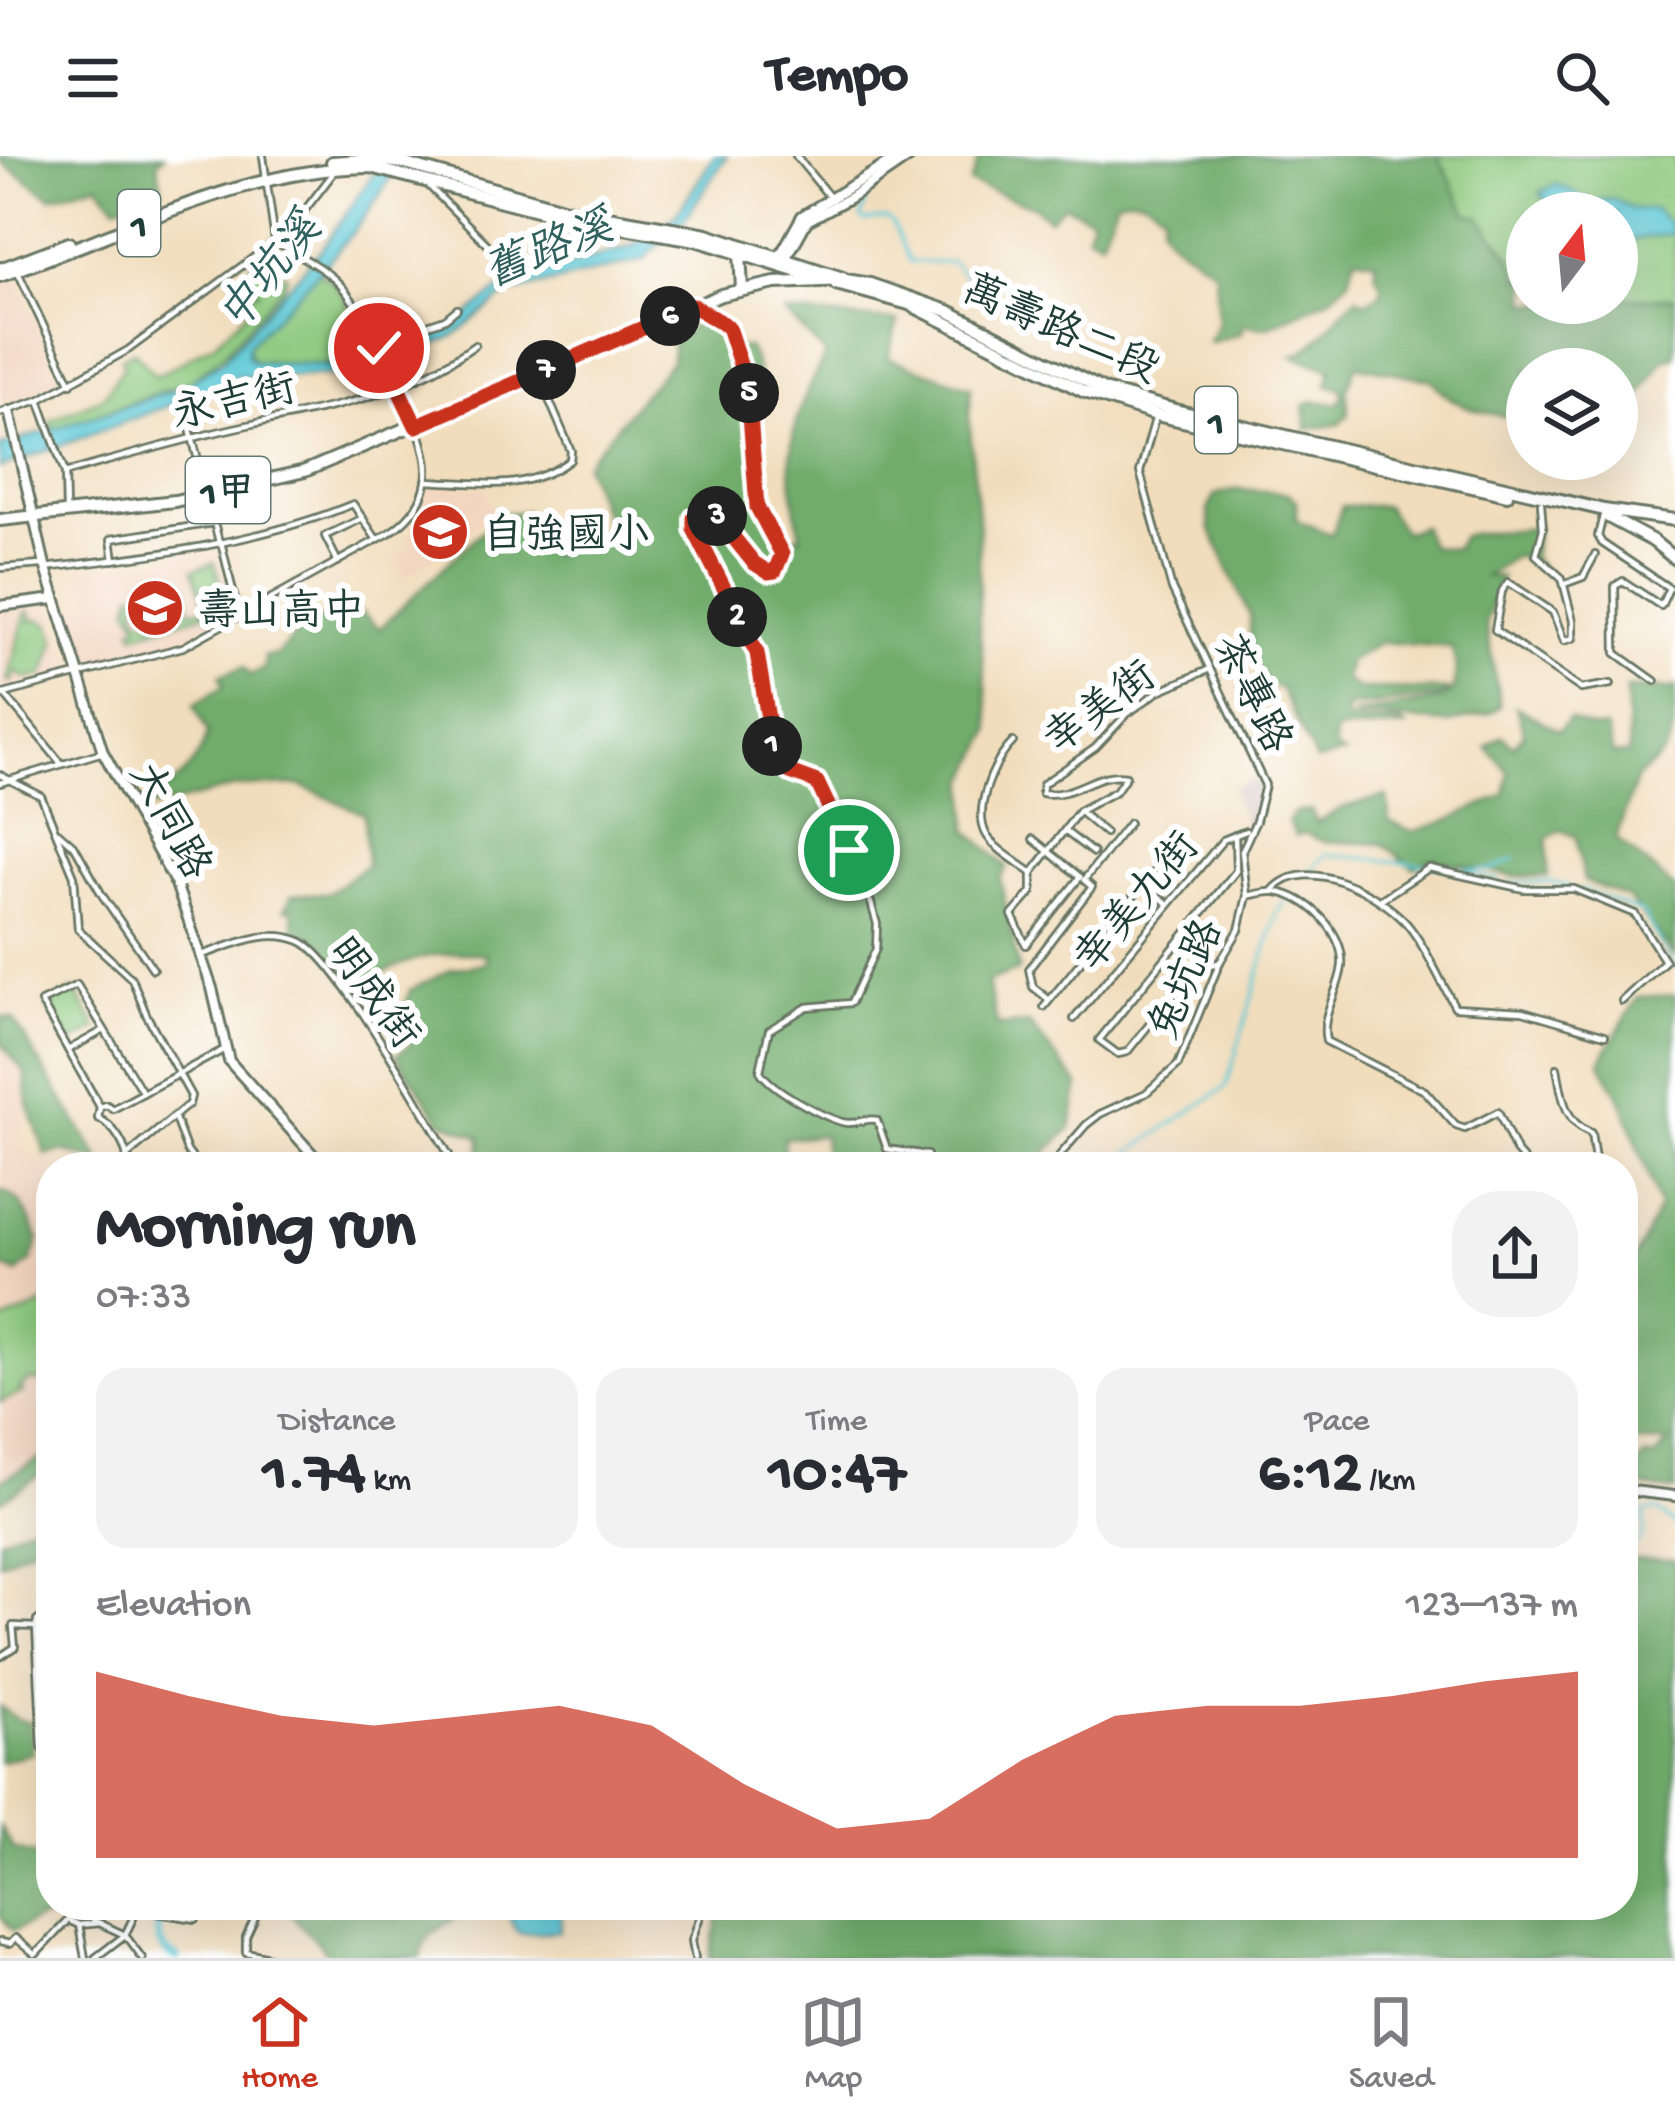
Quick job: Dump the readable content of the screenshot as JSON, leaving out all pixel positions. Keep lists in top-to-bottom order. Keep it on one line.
{"streets":{"main road":["1","萬壽路二段","1甲"],"street":["永吉街","茶專路","幸美街","大同路","幸美九街","兔坑路","明成街"]},"crossings":[["1","萬壽路二段"],["萬壽路二段","茶專路"],["萬壽路二段","大同路"],["茶專路","幸美街"],["茶專路","幸美九街"],["茶專路","兔坑路"],["大同路","明成街"]],"water":["舊路溪","中坑溪"],"places":{"school or university":["自強國小","壽山高中"]},"north":"top","page":{"header":"Tempo","pins":["6","7","5","3","2","1"],"heading":["Morning run","07:33"],"stats":[["Distance","1.74 km"],["Time","10:47"],["Pace","6:12 /km"]],"chart":["Elevation","123–137 m"],"tabs":["Home","Map","Saved"]}}
